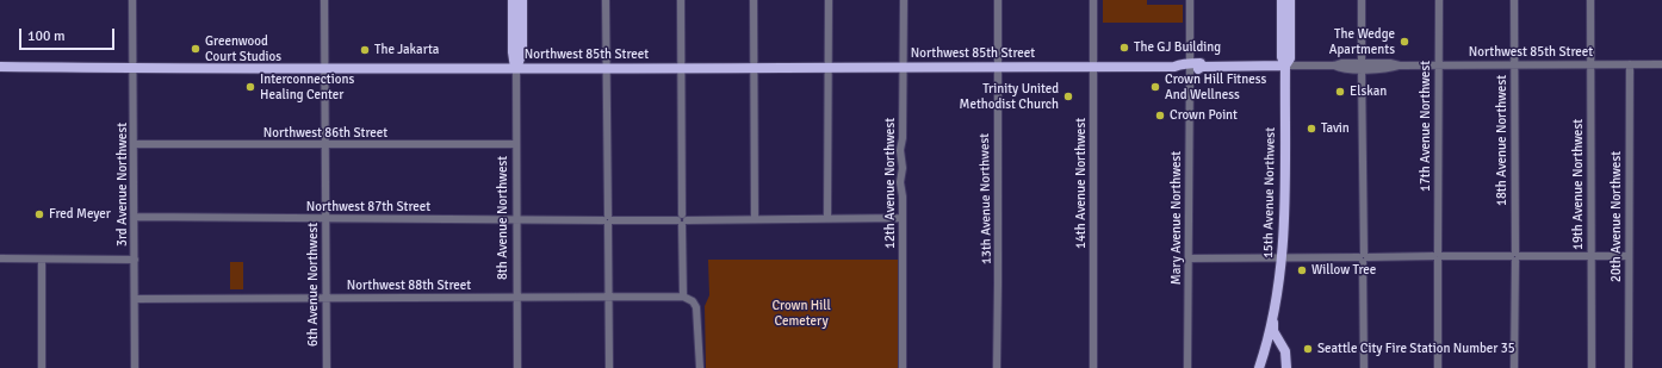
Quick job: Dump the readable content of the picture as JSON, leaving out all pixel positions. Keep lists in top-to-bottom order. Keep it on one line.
{"streets":{"main road":["Northwest 85th Street","15th Avenue Northwest","8th Avenue Northwest"],"street":["17th Avenue Northwest","Northwest 86th Street","18th Avenue Northwest","12th Avenue Northwest","14th Avenue Northwest","3rd Avenue Northwest","19th Avenue Northwest","13th Avenue Northwest","Northwest 87th Street","20th Avenue Northwest","Mary Avenue Northwest","6th Avenue Northwest","Northwest 88th Street"]},"crossings":[["Northwest 85th Street","17th Avenue Northwest"],["Northwest 85th Street","18th Avenue Northwest"],["Northwest 85th Street","12th Avenue Northwest"],["Northwest 85th Street","14th Avenue Northwest"],["Northwest 85th Street","3rd Avenue Northwest"],["Northwest 85th Street","19th Avenue Northwest"],["Northwest 85th Street","15th Avenue Northwest"],["Northwest 85th Street","13th Avenue Northwest"],["Northwest 85th Street","20th Avenue Northwest"],["Northwest 85th Street","8th Avenue Northwest"],["Northwest 85th Street","Mary Avenue Northwest"],["Northwest 85th Street","6th Avenue Northwest"],["Northwest 86th Street","3rd Avenue Northwest"],["Northwest 86th Street","8th Avenue Northwest"],["Northwest 86th Street","6th Avenue Northwest"],["12th Avenue Northwest","Northwest 87th Street"],["3rd Avenue Northwest","Northwest 87th Street"],["3rd Avenue Northwest","Northwest 88th Street"],["Northwest 87th Street","8th Avenue Northwest"],["Northwest 87th Street","6th Avenue Northwest"],["8th Avenue Northwest","Northwest 88th Street"],["6th Avenue Northwest","Northwest 88th Street"]],"parks":["Crown Hill Cemetery"],"places":["The Wedge Apartments","The GJ Building","Greenwood Court Studios","The Jakarta","Interconnections Healing Center","Crown Hill Fitness And Wellness","Elskan","Trinity United Methodist Church","Crown Point","Tavin","Fred Meyer","Willow Tree","Seattle City Fire Station Number 35"],"scale_bar":"100 m"}
